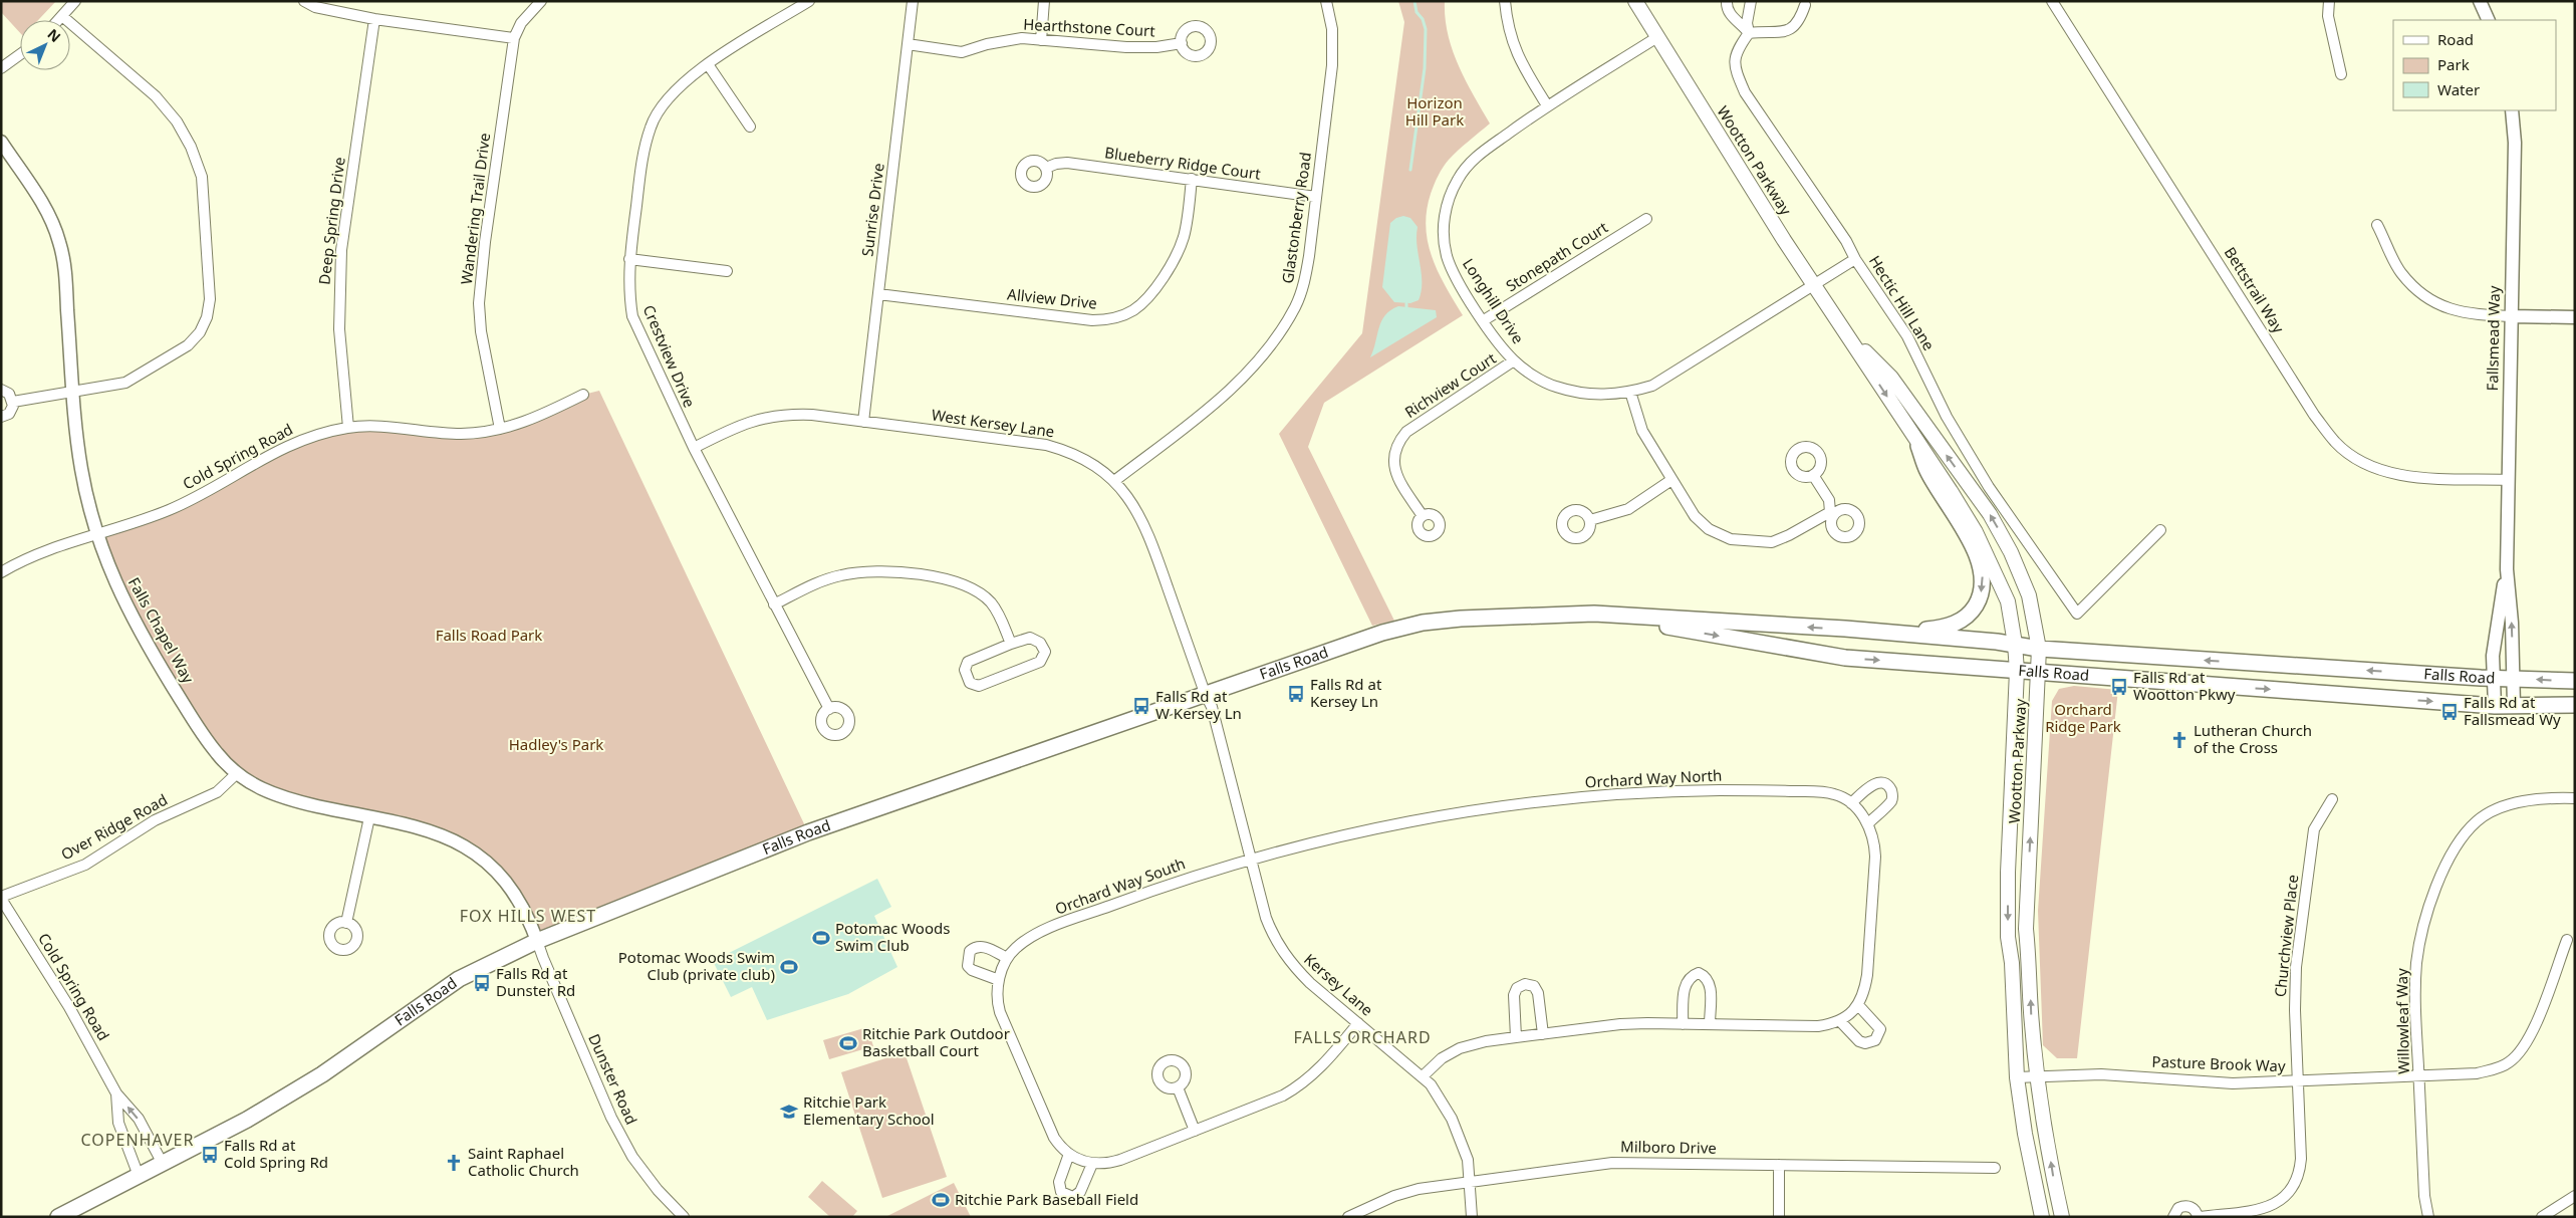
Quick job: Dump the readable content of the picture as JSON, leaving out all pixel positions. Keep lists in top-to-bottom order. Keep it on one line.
{"streets":{"main road":["Wootton Parkway","Falls Road"],"street":["Hearthstone Court","Blueberry Ridge Court","Wandering Trail Drive","Sunrise Drive","Glastonberry Road","Deep Spring Drive","Stonepath Court","Bettstrail Way","Allview Drive","Longhill Drive","Hectic Hill Lane","Fallsmead Way","Crestview Drive","Richview Court","West Kersey Lane","Cold Spring Road","Falls Chapel Way","Orchard Way North","Over Ridge Road","Orchard Way South","Churchview Place","Kersey Lane","Willowleaf Way","Pasture Brook Way","Dunster Road","Milboro Drive"]},"crossings":[["Hearthstone Court","Sunrise Drive"],["Wootton Parkway","Longhill Drive"],["Wootton Parkway","Falls Road"],["Wootton Parkway","Pasture Brook Way"],["Blueberry Ridge Court","Glastonberry Road"],["Blueberry Ridge Court","Allview Drive"],["Wandering Trail Drive","Cold Spring Road"],["Sunrise Drive","Allview Drive"],["Sunrise Drive","West Kersey Lane"],["Glastonberry Road","West Kersey Lane"],["Deep Spring Drive","Cold Spring Road"],["Stonepath Court","Longhill Drive"],["Bettstrail Way","Fallsmead Way"],["Longhill Drive","Hectic Hill Lane"],["Longhill Drive","Richview Court"],["Fallsmead Way","Falls Road"],["Crestview Drive","West Kersey Lane"],["West Kersey Lane","Falls Road"],["West Kersey Lane","Kersey Lane"],["Cold Spring Road","Falls Chapel Way"],["Cold Spring Road","Falls Road"],["Cold Spring Road","Over Ridge Road"],["Falls Chapel Way","Falls Road"],["Falls Chapel Way","Over Ridge Road"],["Falls Chapel Way","Dunster Road"],["Falls Road","Kersey Lane"],["Falls Road","Dunster Road"],["Orchard Way North","Orchard Way South"],["Orchard Way North","Kersey Lane"],["Orchard Way South","Kersey Lane"],["Churchview Place","Pasture Brook Way"],["Kersey Lane","Milboro Drive"],["Willowleaf Way","Pasture Brook Way"]],"districts":["FOX HILLS WEST","FALLS ORCHARD","COPENHAVER"],"parks":["Horizon Hill Park","Falls Road Park","Orchard Ridge Park","Hadley's Park"],"places":{"bus stop":["Falls Rd at Wootton Pkwy","Falls Rd at Kersey Ln","Falls Rd at W Kersey Ln","Falls Rd at Fallsmead Wy","Falls Rd at Dunster Rd","Falls Rd at Cold Spring Rd"],"church":["Lutheran Church of the Cross","Saint Raphael Catholic Church"],"sports":["Potomac Woods Swim Club","Potomac Woods Swim Club (private club)","Ritchie Park Outdoor Basketball Court","Ritchie Park Baseball Field"],"school or university":["Ritchie Park Elementary School"]},"legend":["Road","Park","Water"],"north":"top right"}
